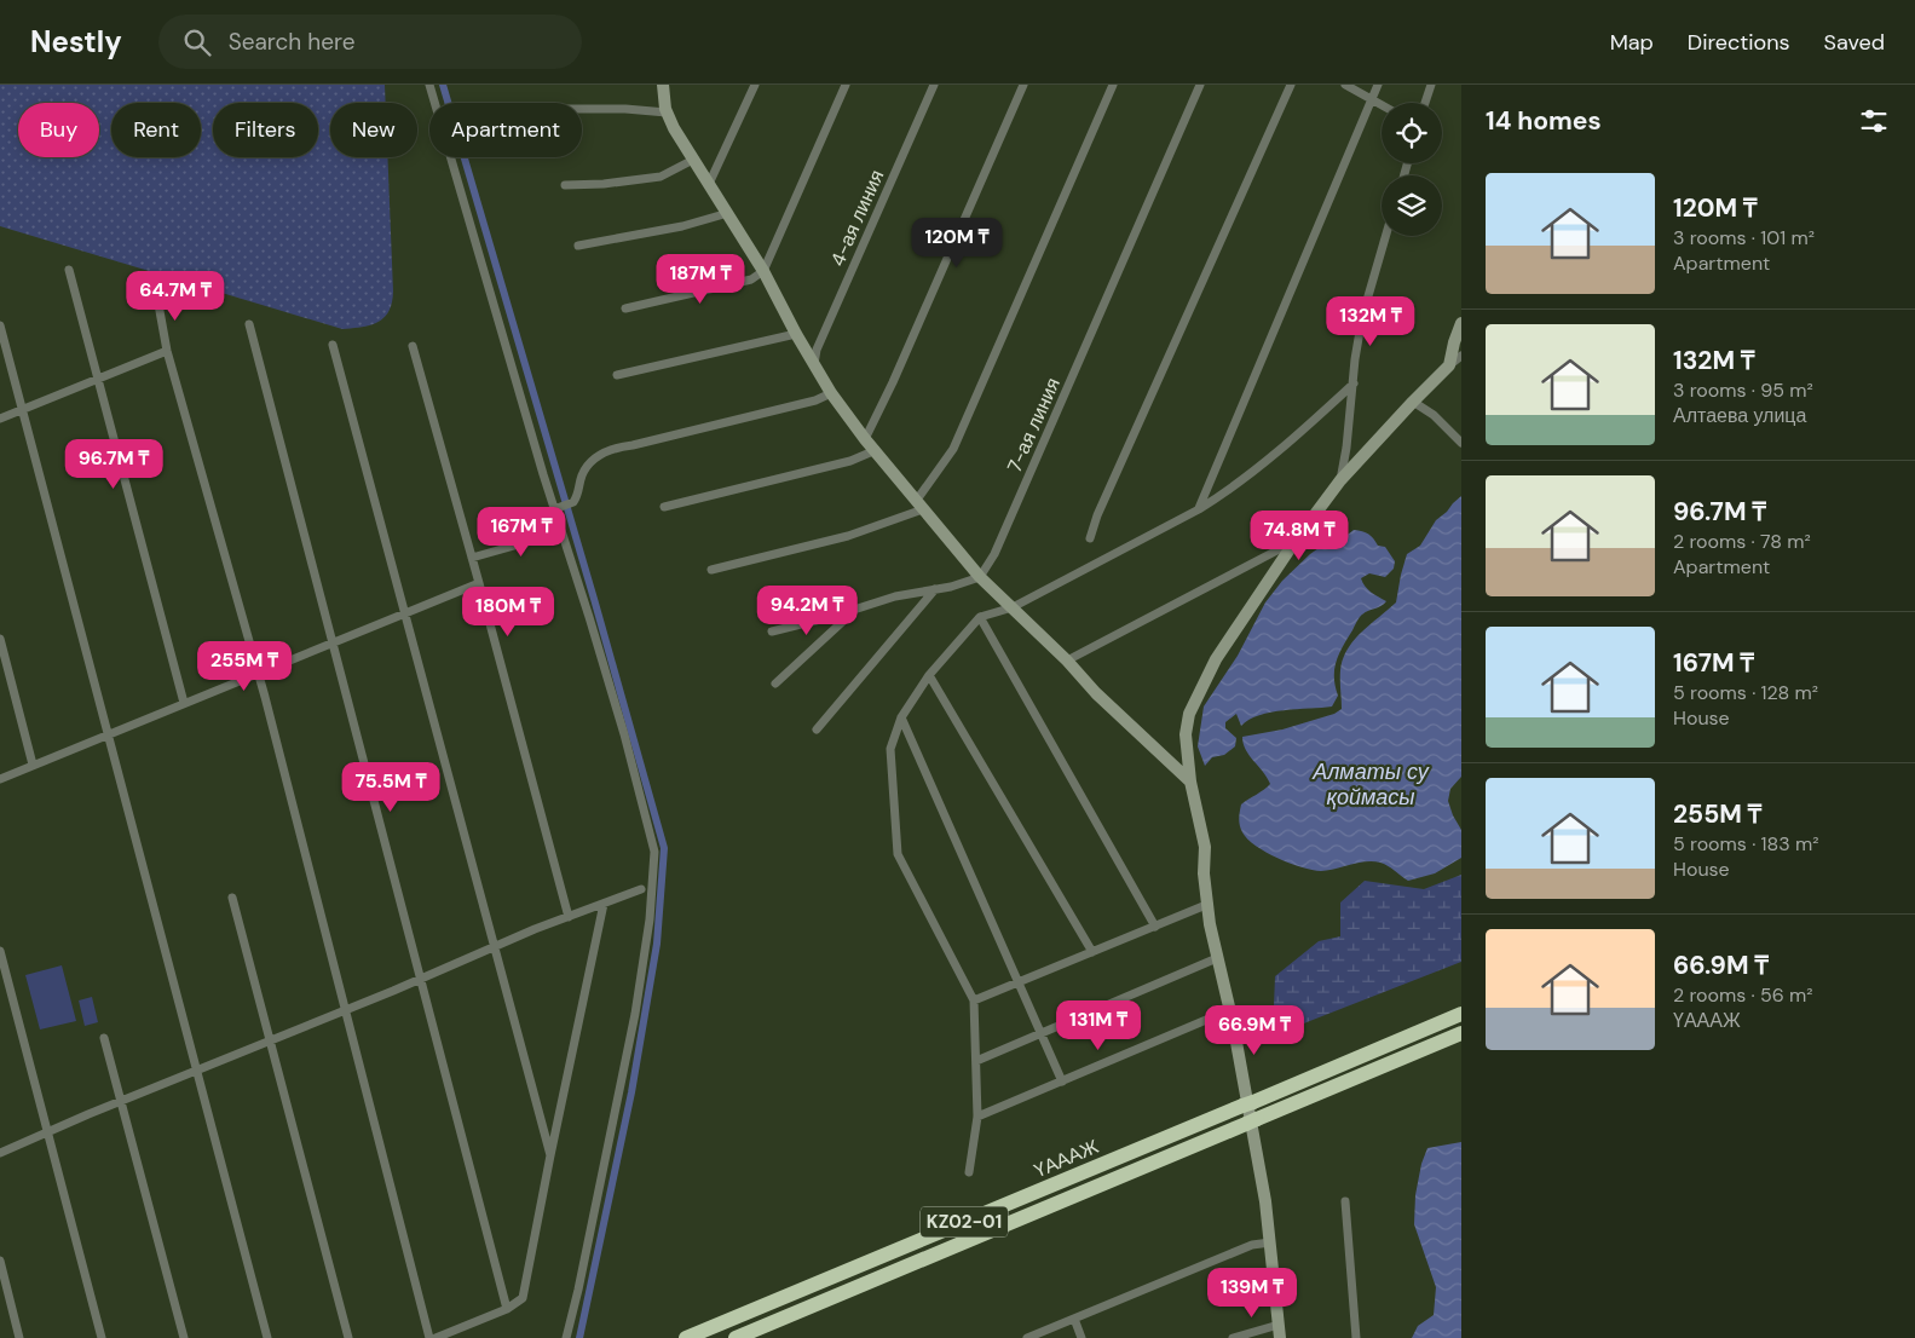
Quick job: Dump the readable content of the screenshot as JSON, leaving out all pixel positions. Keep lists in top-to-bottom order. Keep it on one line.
{"streets":{"highway":["ҮАААЖ","KZ02-01"],"street":["4-ая линия","7-ая линия"]},"water":["Алматы су қоймасы"],"page":{"header":"Nestly","search":"Search here","nav":["Map","Directions","Saved"],"heading":"14 homes","chip":["Buy","Rent","Filters","New","Apartment"],"list":[{"name":"120M ₸","note":"3 rooms · 101 m² · Apartment"},{"name":"132M ₸","note":"3 rooms · 95 m² · Алтаева улица"},{"name":"96.7M ₸","note":"2 rooms · 78 m² · Apartment"},{"name":"167M ₸","note":"5 rooms · 128 m² · House"},{"name":"255M ₸","note":"5 rooms · 183 m² · House"},{"name":"66.9M ₸","note":"2 rooms · 56 m² · ҮАААЖ"}],"price":["120M ₸","187M ₸","64.7M ₸","132M ₸","96.7M ₸","167M ₸","74.8M ₸","94.2M ₸","180M ₸","255M ₸","75.5M ₸","131M ₸","66.9M ₸","139M ₸"]}}
